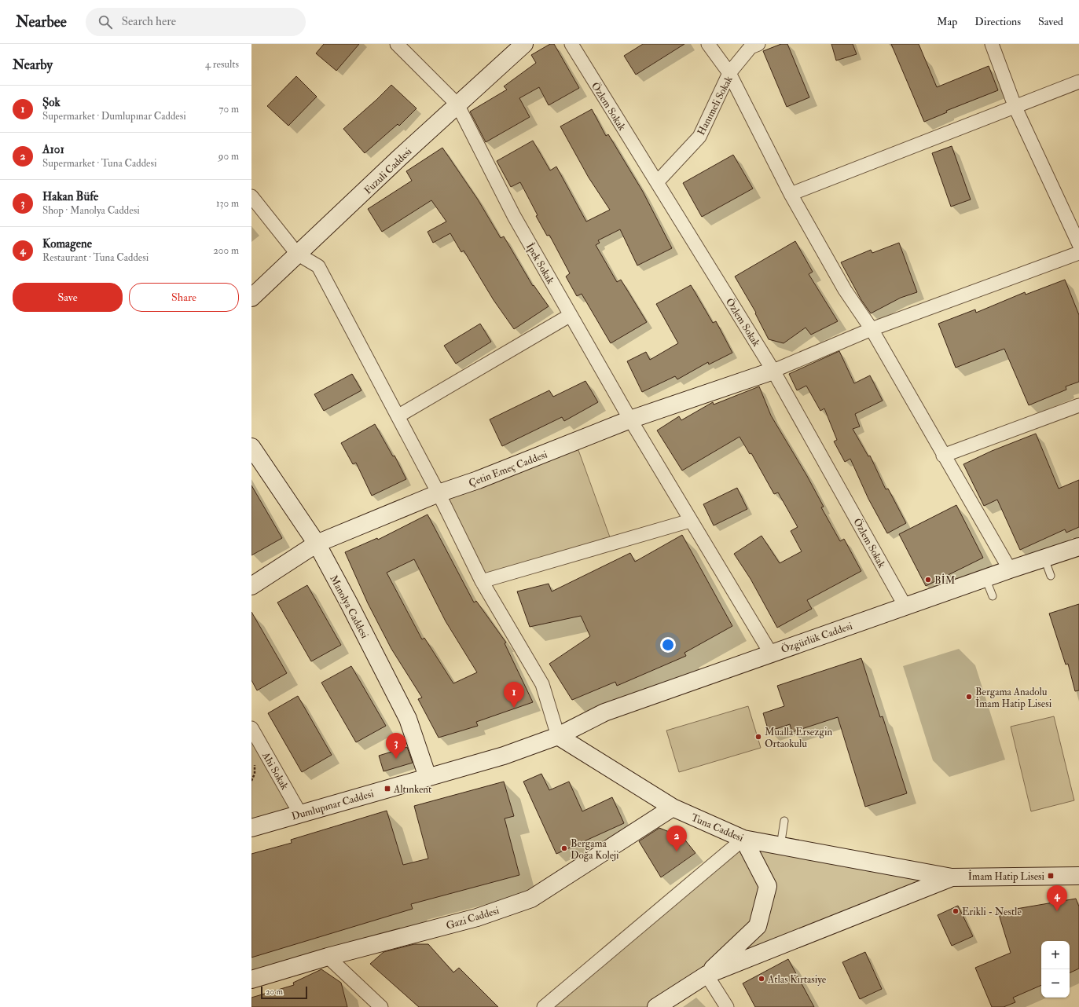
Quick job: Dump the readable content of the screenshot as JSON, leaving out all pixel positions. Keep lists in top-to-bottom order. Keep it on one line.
{"streets":{"street":["Hanımeli Sokak","Özlem Sokak","Fuzuli Caddesi","İpek Sokak","Çetin Emeç Caddesi","Manolya Caddesi","Özgürlük Caddesi","Ahi Sokak","Dumlupınar Caddesi","Tuna Caddesi","Gazi Caddesi"]},"crossings":[["Hanımeli Sokak","Özlem Sokak"],["Özlem Sokak","Çetin Emeç Caddesi"],["Özlem Sokak","Özgürlük Caddesi"],["Fuzuli Caddesi","İpek Sokak"],["İpek Sokak","Çetin Emeç Caddesi"],["İpek Sokak","Özgürlük Caddesi"],["Çetin Emeç Caddesi","Manolya Caddesi"],["Manolya Caddesi","Dumlupınar Caddesi"],["Özgürlük Caddesi","Dumlupınar Caddesi"],["Özgürlük Caddesi","Tuna Caddesi"],["Ahi Sokak","Dumlupınar Caddesi"],["Dumlupınar Caddesi","Tuna Caddesi"],["Tuna Caddesi","Gazi Caddesi"]],"places":{"other":["BİM","Bergama Anadolu İmam Hatip Lisesi","Mualla Ersezgin Ortaokulu","Bergama Doğa Koleji","Erikli - Nestle","Atlas Kırtasiye"],"transit":["Altınkent","İmam Hatip Lisesi"]},"scale_bar":"20 m","page":{"header":"Nearbee","search":"Search here","nav":["Map","Directions","Saved"],"heading":["Nearby","4 results"],"list":[{"mark":"1","name":"Şok","note":"Supermarket · Dumlupınar Caddesi","value":"70 m"},{"mark":"2","name":"A101","note":"Supermarket · Tuna Caddesi","value":"90 m"},{"mark":"3","name":"Hakan Büfe","note":"Shop · Manolya Caddesi","value":"130 m"},{"mark":"4","name":"Komagene","note":"Restaurant · Tuna Caddesi","value":"200 m"}],"buttons":["Save","Share"],"pins":["1","3","2","4"],"map_buttons":["+","−"],"scale":"20 m"}}
